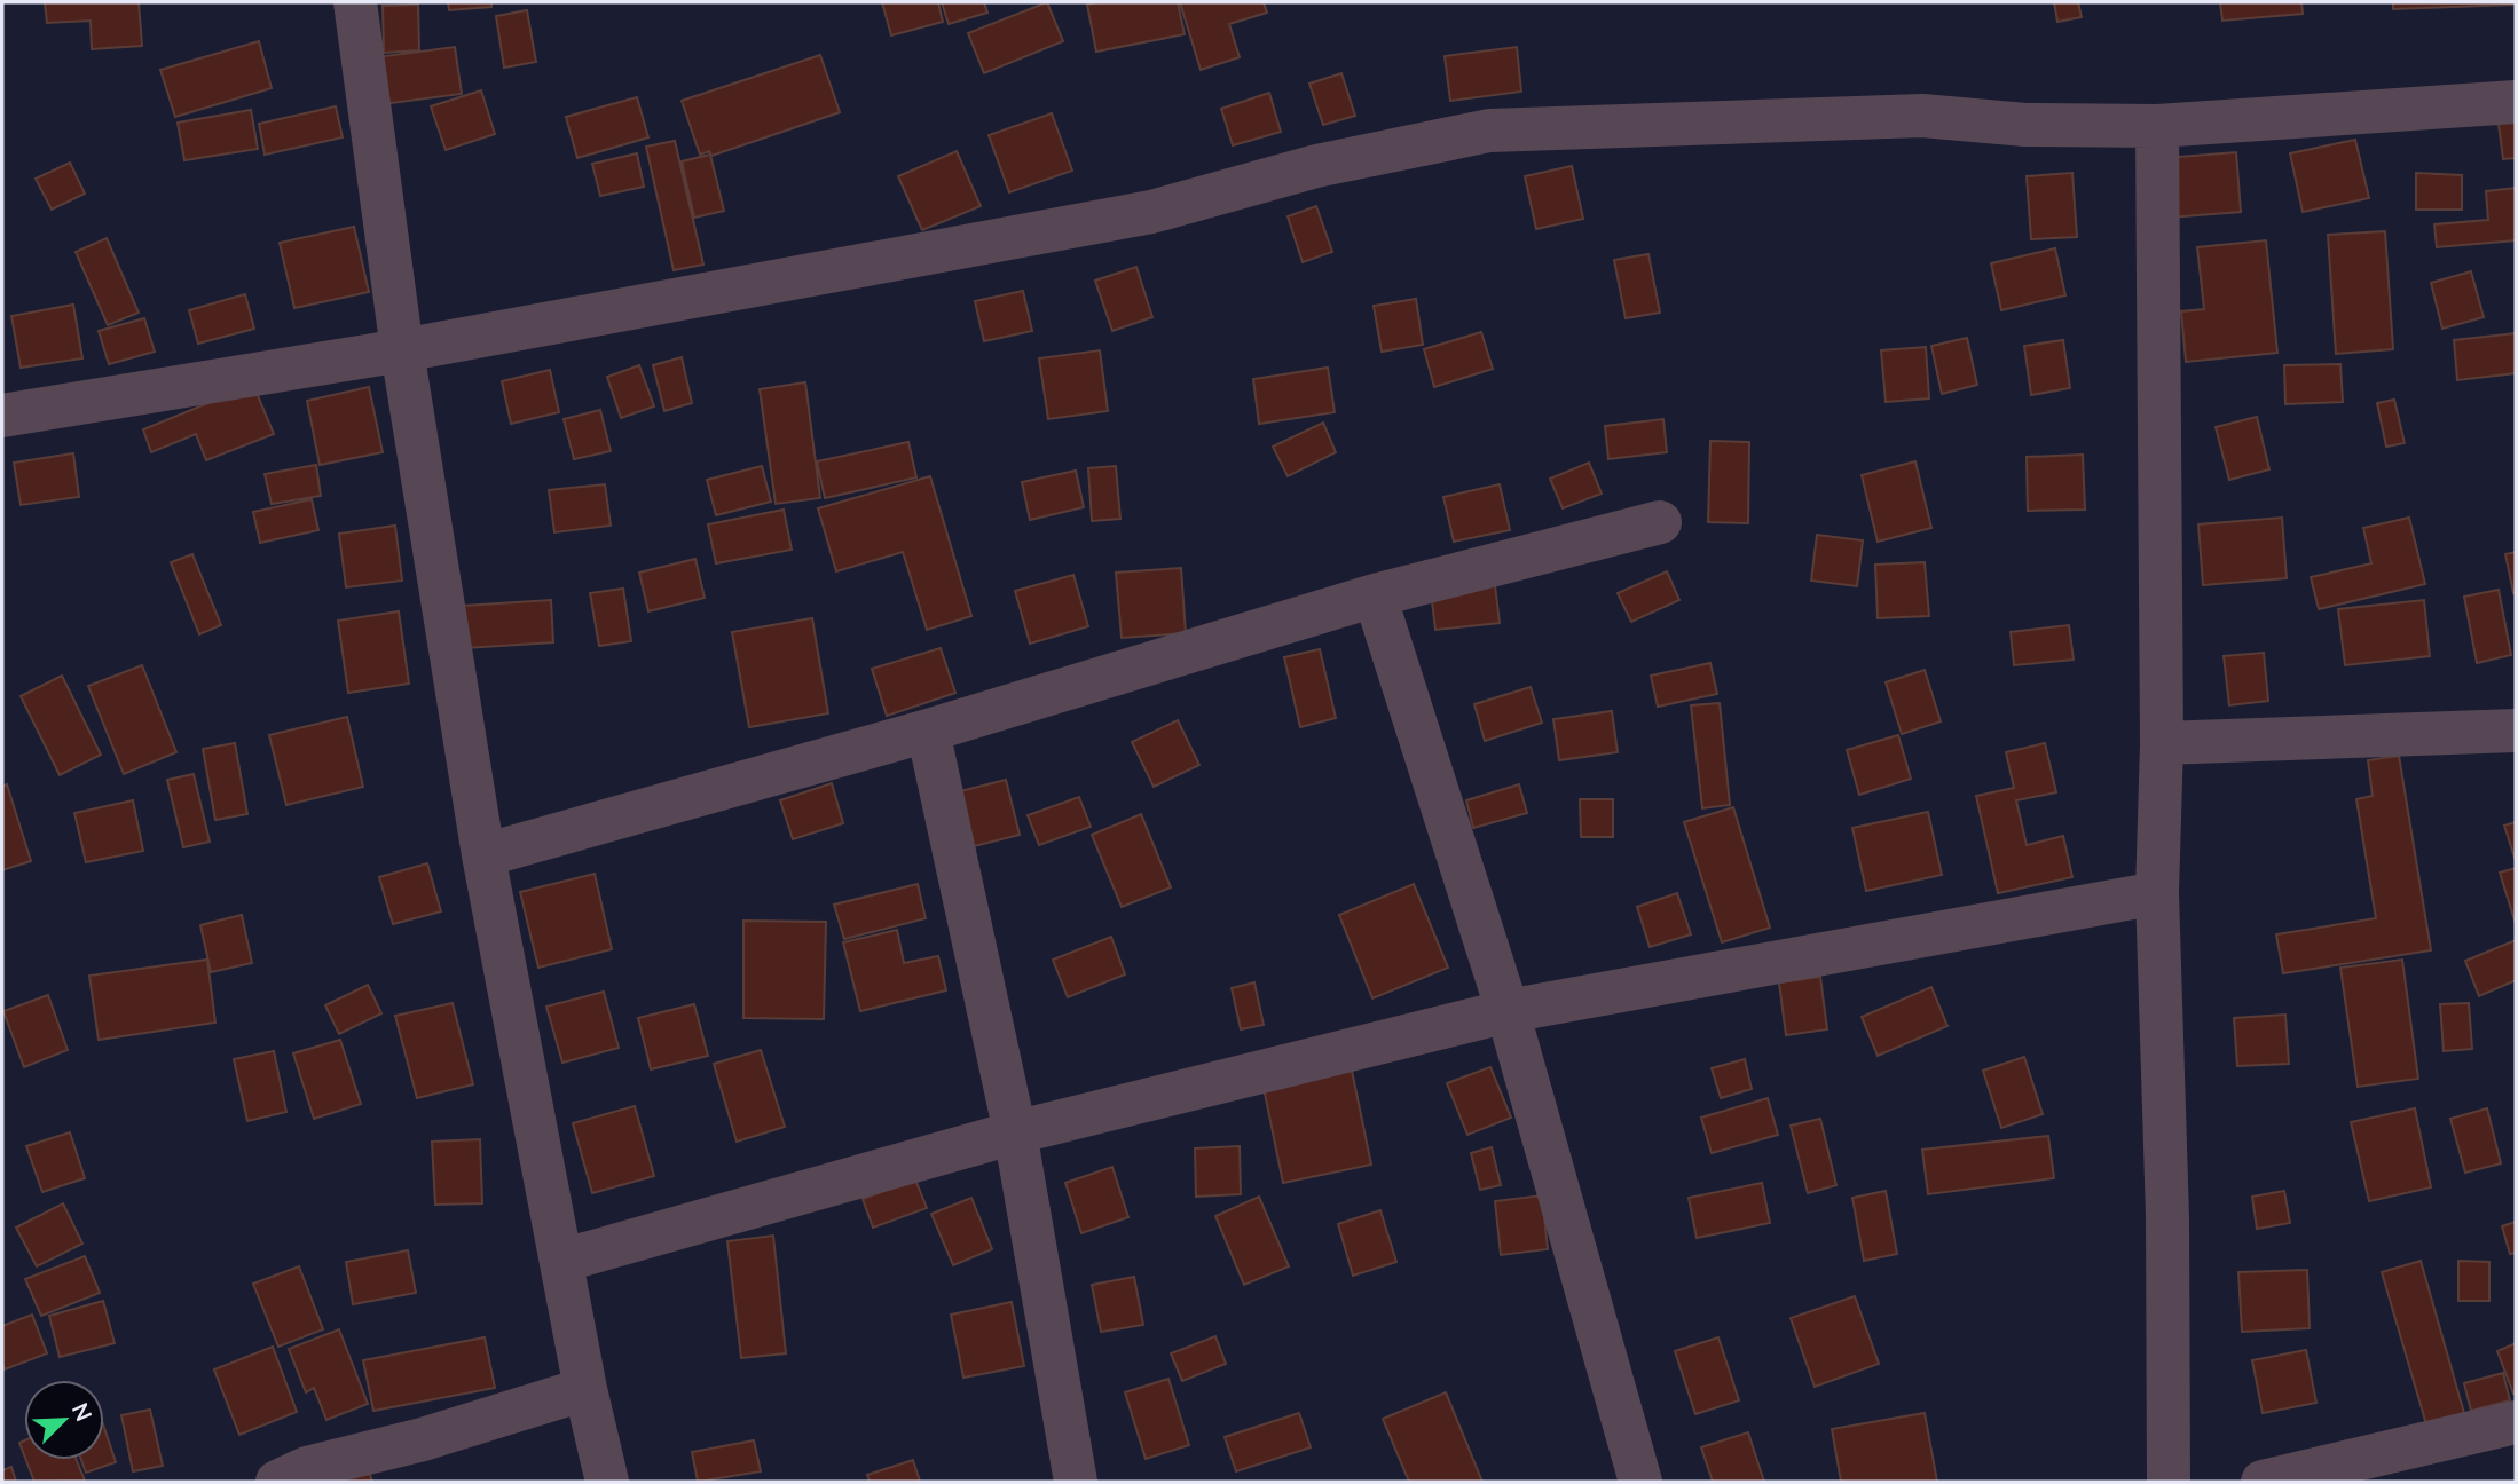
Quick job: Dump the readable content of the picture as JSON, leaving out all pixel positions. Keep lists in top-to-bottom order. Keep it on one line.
{"north":"top right"}
